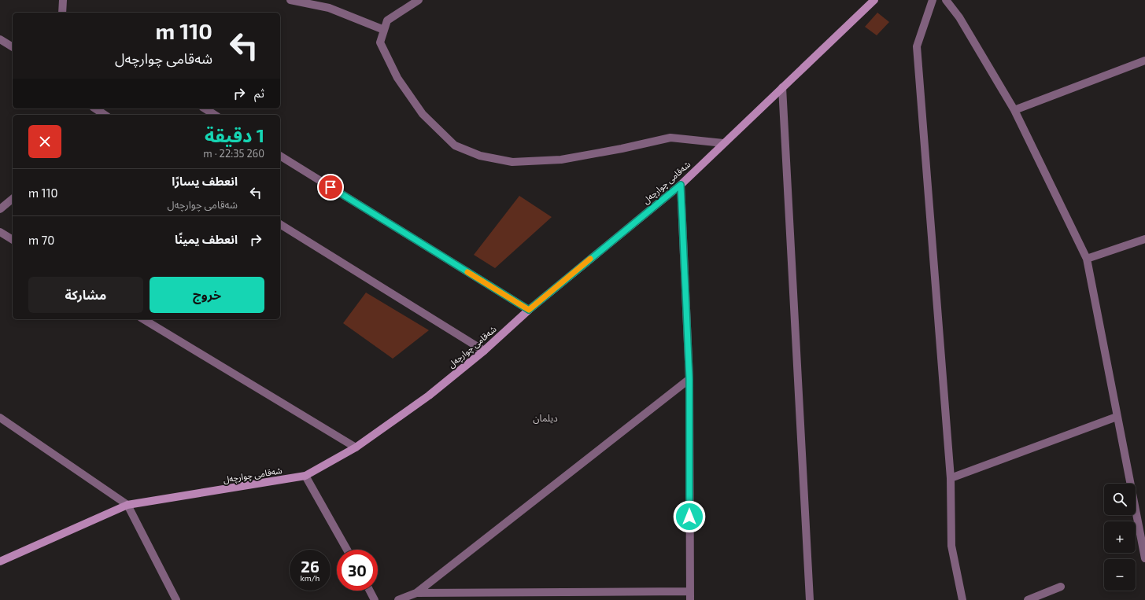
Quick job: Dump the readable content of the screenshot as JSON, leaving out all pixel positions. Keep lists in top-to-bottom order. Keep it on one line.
{"streets":{"main road":["شەقامی چوارچەل"]},"districts":["دیلمان"],"page":{"turn":["110 m","شەقامی چوارچەل"],"then":"ثم","heading":["1 دقيقة","260 m · 22:35"],"list":[{"name":"انعطف يسارًا","note":"شەقامی چوارچەل","value":"110 m"},{"name":"انعطف يمينًا","value":"70 m"}],"buttons":["خروج","مشاركة"],"map_buttons":["+","−"],"speed":"26 km/h","limit":"30"}}
